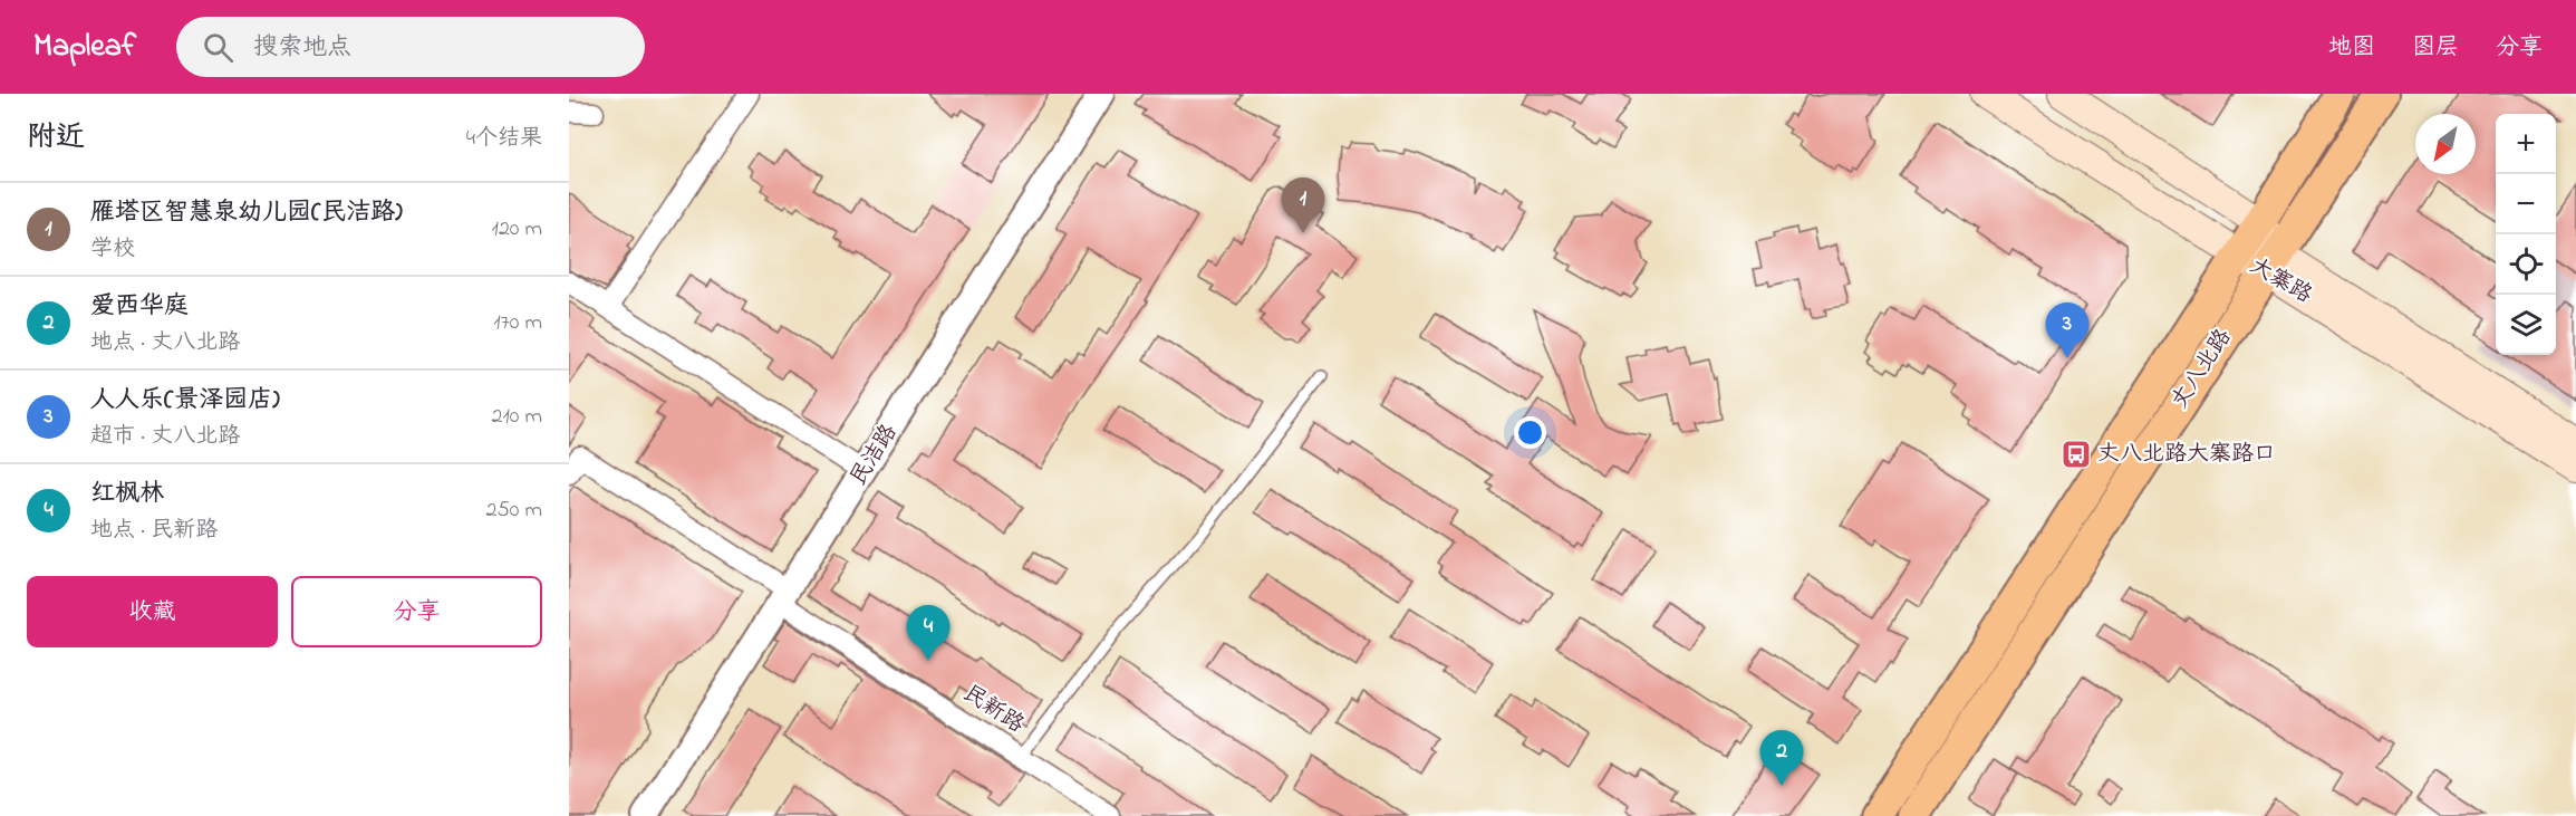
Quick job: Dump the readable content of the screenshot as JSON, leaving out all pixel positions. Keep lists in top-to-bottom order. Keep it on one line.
{"streets":{"main road":["大寨路","丈八北路"],"street":["民洁路","民新路"]},"crossings":[["大寨路","丈八北路"],["民洁路","民新路"]],"places":{"bus stop":["丈八北路大寨路口"]},"north":"bottom left","page":{"header":"Mapleaf","search":"搜索地点","nav":["地图","图层","分享"],"heading":["附近","4个结果"],"map_buttons":["+","−"],"pins":["1","3","4","2"],"list":[{"mark":"1","name":"雁塔区智慧泉幼儿园(民洁路)","note":"学校","value":"120 m"},{"mark":"2","name":"爱西华庭","note":"地点 · 丈八北路","value":"170 m"},{"mark":"3","name":"人人乐(景泽园店)","note":"超市 · 丈八北路","value":"210 m"},{"mark":"4","name":"红枫林","note":"地点 · 民新路","value":"250 m"}],"buttons":["收藏","分享"]}}
